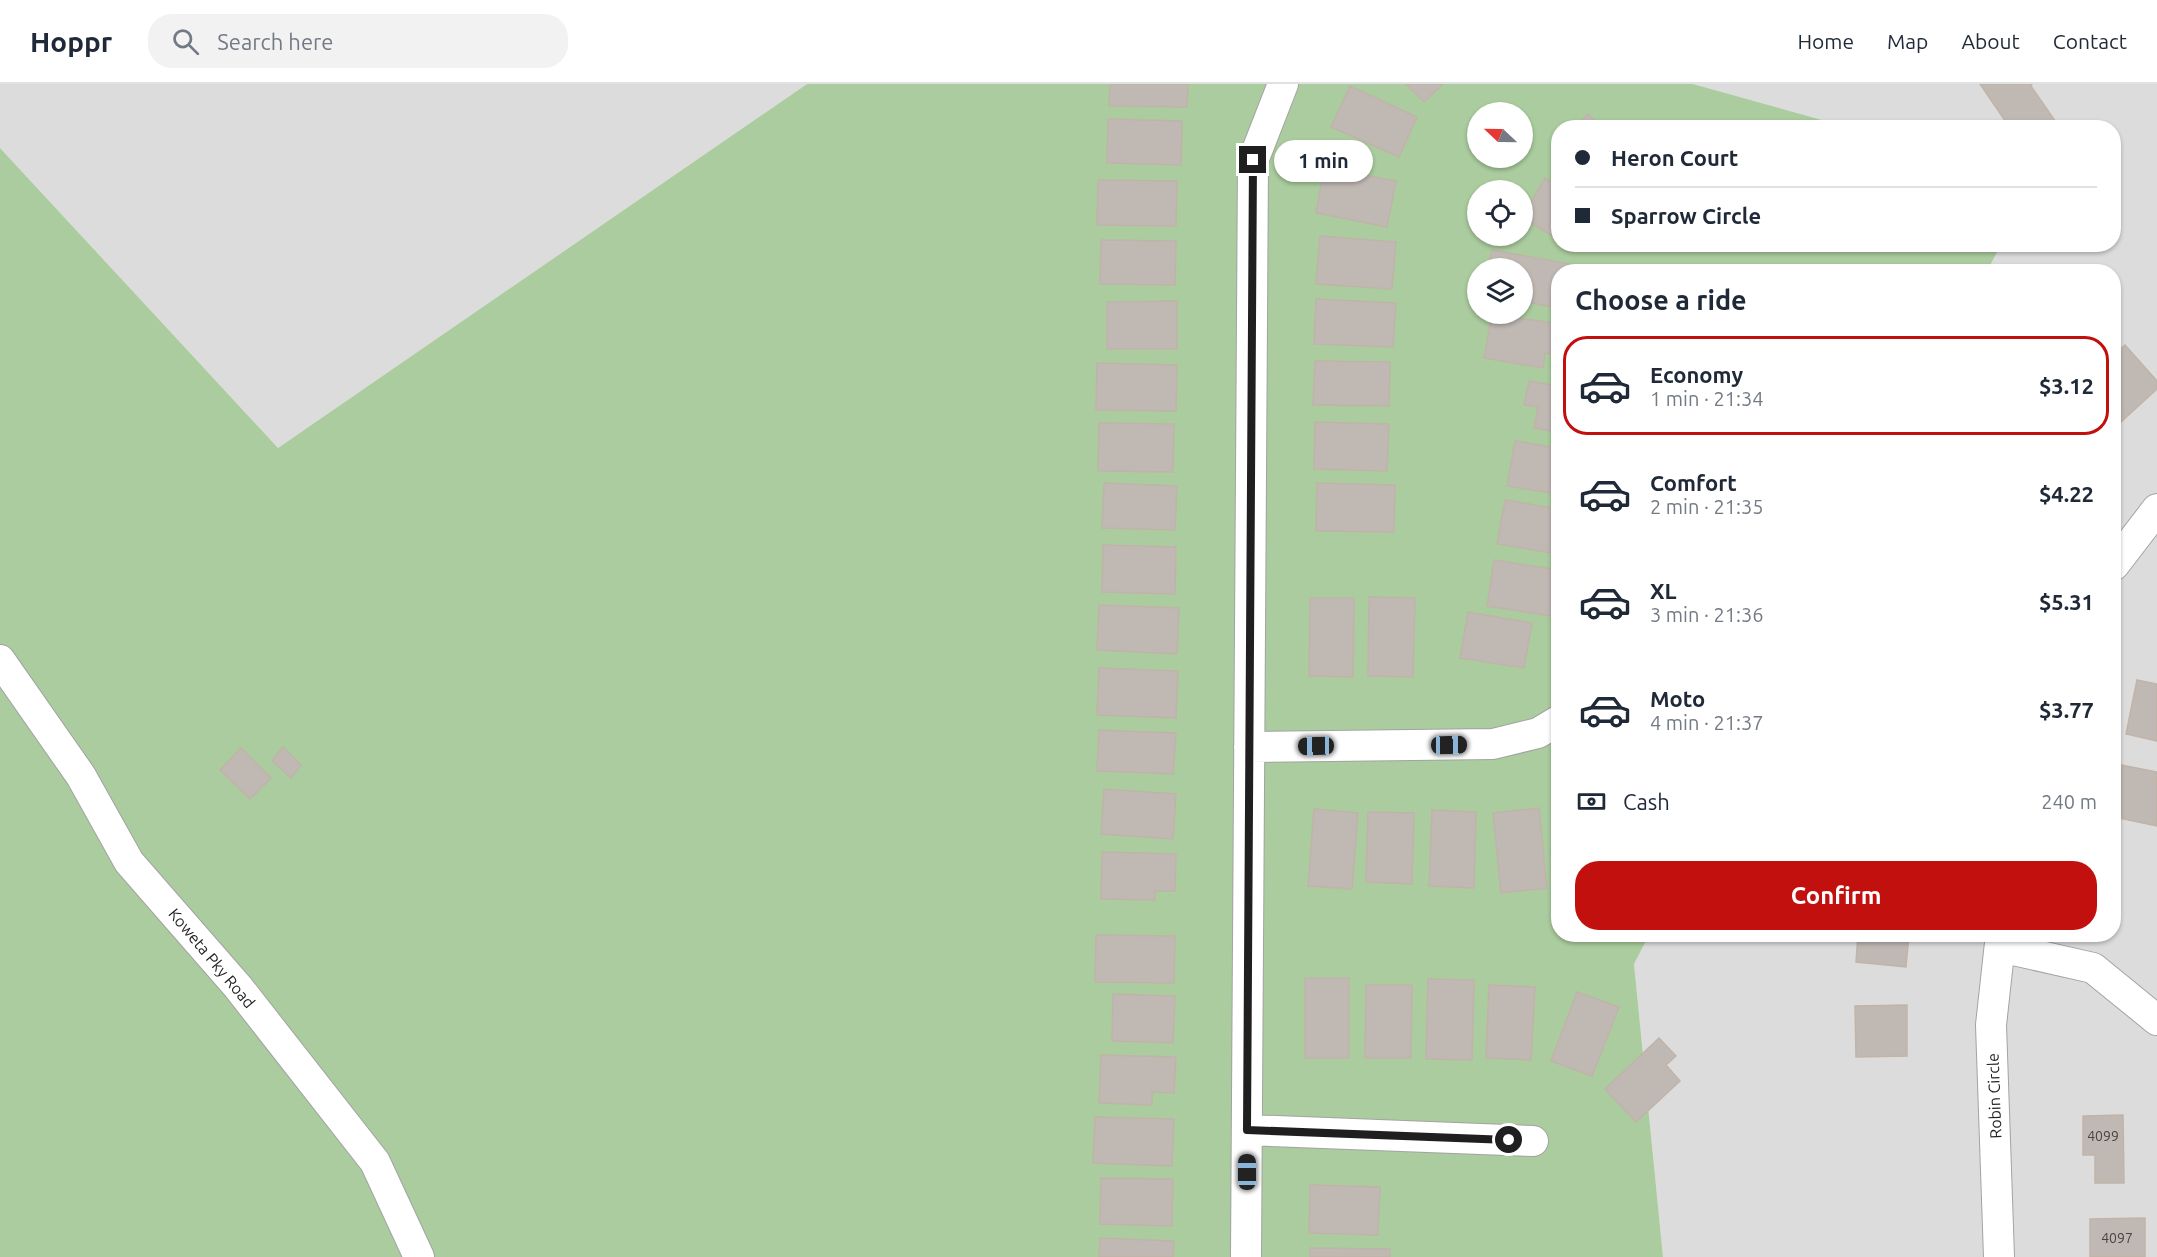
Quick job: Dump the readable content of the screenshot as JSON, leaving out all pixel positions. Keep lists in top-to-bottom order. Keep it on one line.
{"streets":{"street":["Koweta Pky Road","Robin Circle"]},"house_numbers":["4099","4097"],"north":"left","page":{"header":"Hoppr","search":"Search here","nav":["Home","Map","About","Contact"],"banner":["Heron Court","Sparrow Circle"],"bubble":"1 min","heading":"Choose a ride","list":[{"name":"Economy","note":"1 min · 21:34","value":"$3.12"},{"name":"Comfort","note":"2 min · 21:35","value":"$4.22"},{"name":"XL","note":"3 min · 21:36","value":"$5.31"},{"name":"Moto","note":"4 min · 21:37","value":"$3.77"}],"pay":["Cash","240 m"],"buttons":"Confirm"}}
